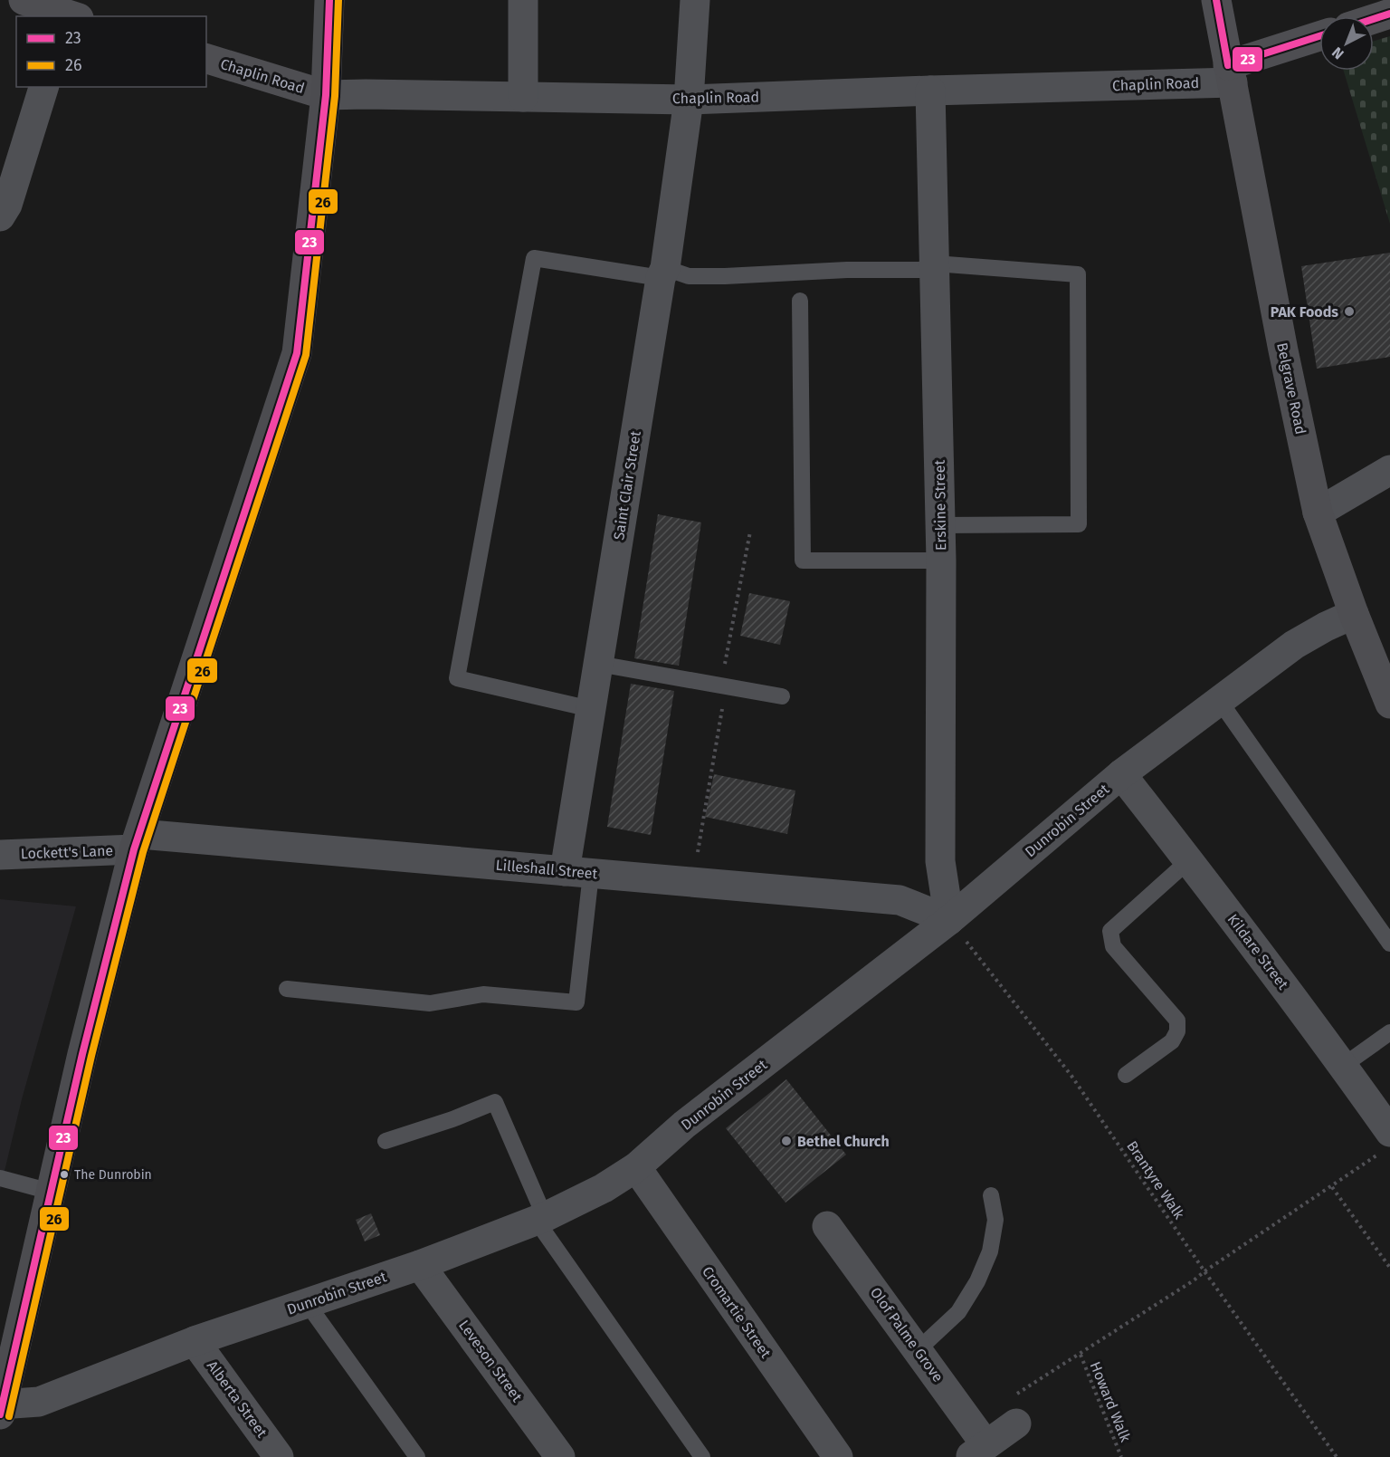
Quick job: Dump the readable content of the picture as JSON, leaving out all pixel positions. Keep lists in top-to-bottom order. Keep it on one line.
{"streets":{"main road":["Chaplin Road","Belgrave Road"],"street":["Saint Clair Street","Erskine Street","Dunrobin Street","Lockett's Lane","Lilleshall Street","Kildare Street","Cromartie Street","Olof Palme Grove","Leveson Street","Alberta Street"],"path":["Brantyre Walk","Howard Walk"]},"crossings":[["Chaplin Road","Belgrave Road"],["Chaplin Road","Saint Clair Street"],["Chaplin Road","Erskine Street"],["Belgrave Road","Dunrobin Street"],["Saint Clair Street","Lilleshall Street"],["Erskine Street","Dunrobin Street"],["Erskine Street","Lilleshall Street"],["Erskine Street","Brantyre Walk"],["Dunrobin Street","Lilleshall Street"],["Dunrobin Street","Kildare Street"],["Dunrobin Street","Brantyre Walk"],["Dunrobin Street","Cromartie Street"],["Dunrobin Street","Leveson Street"],["Dunrobin Street","Alberta Street"],["Lockett's Lane","Lilleshall Street"],["Lilleshall Street","Brantyre Walk"]],"places":["PAK Foods","Bethel Church","The Dunrobin"],"lines":["transit line 23","transit line 26"],"legend":["23","26"],"north":"bottom left"}
